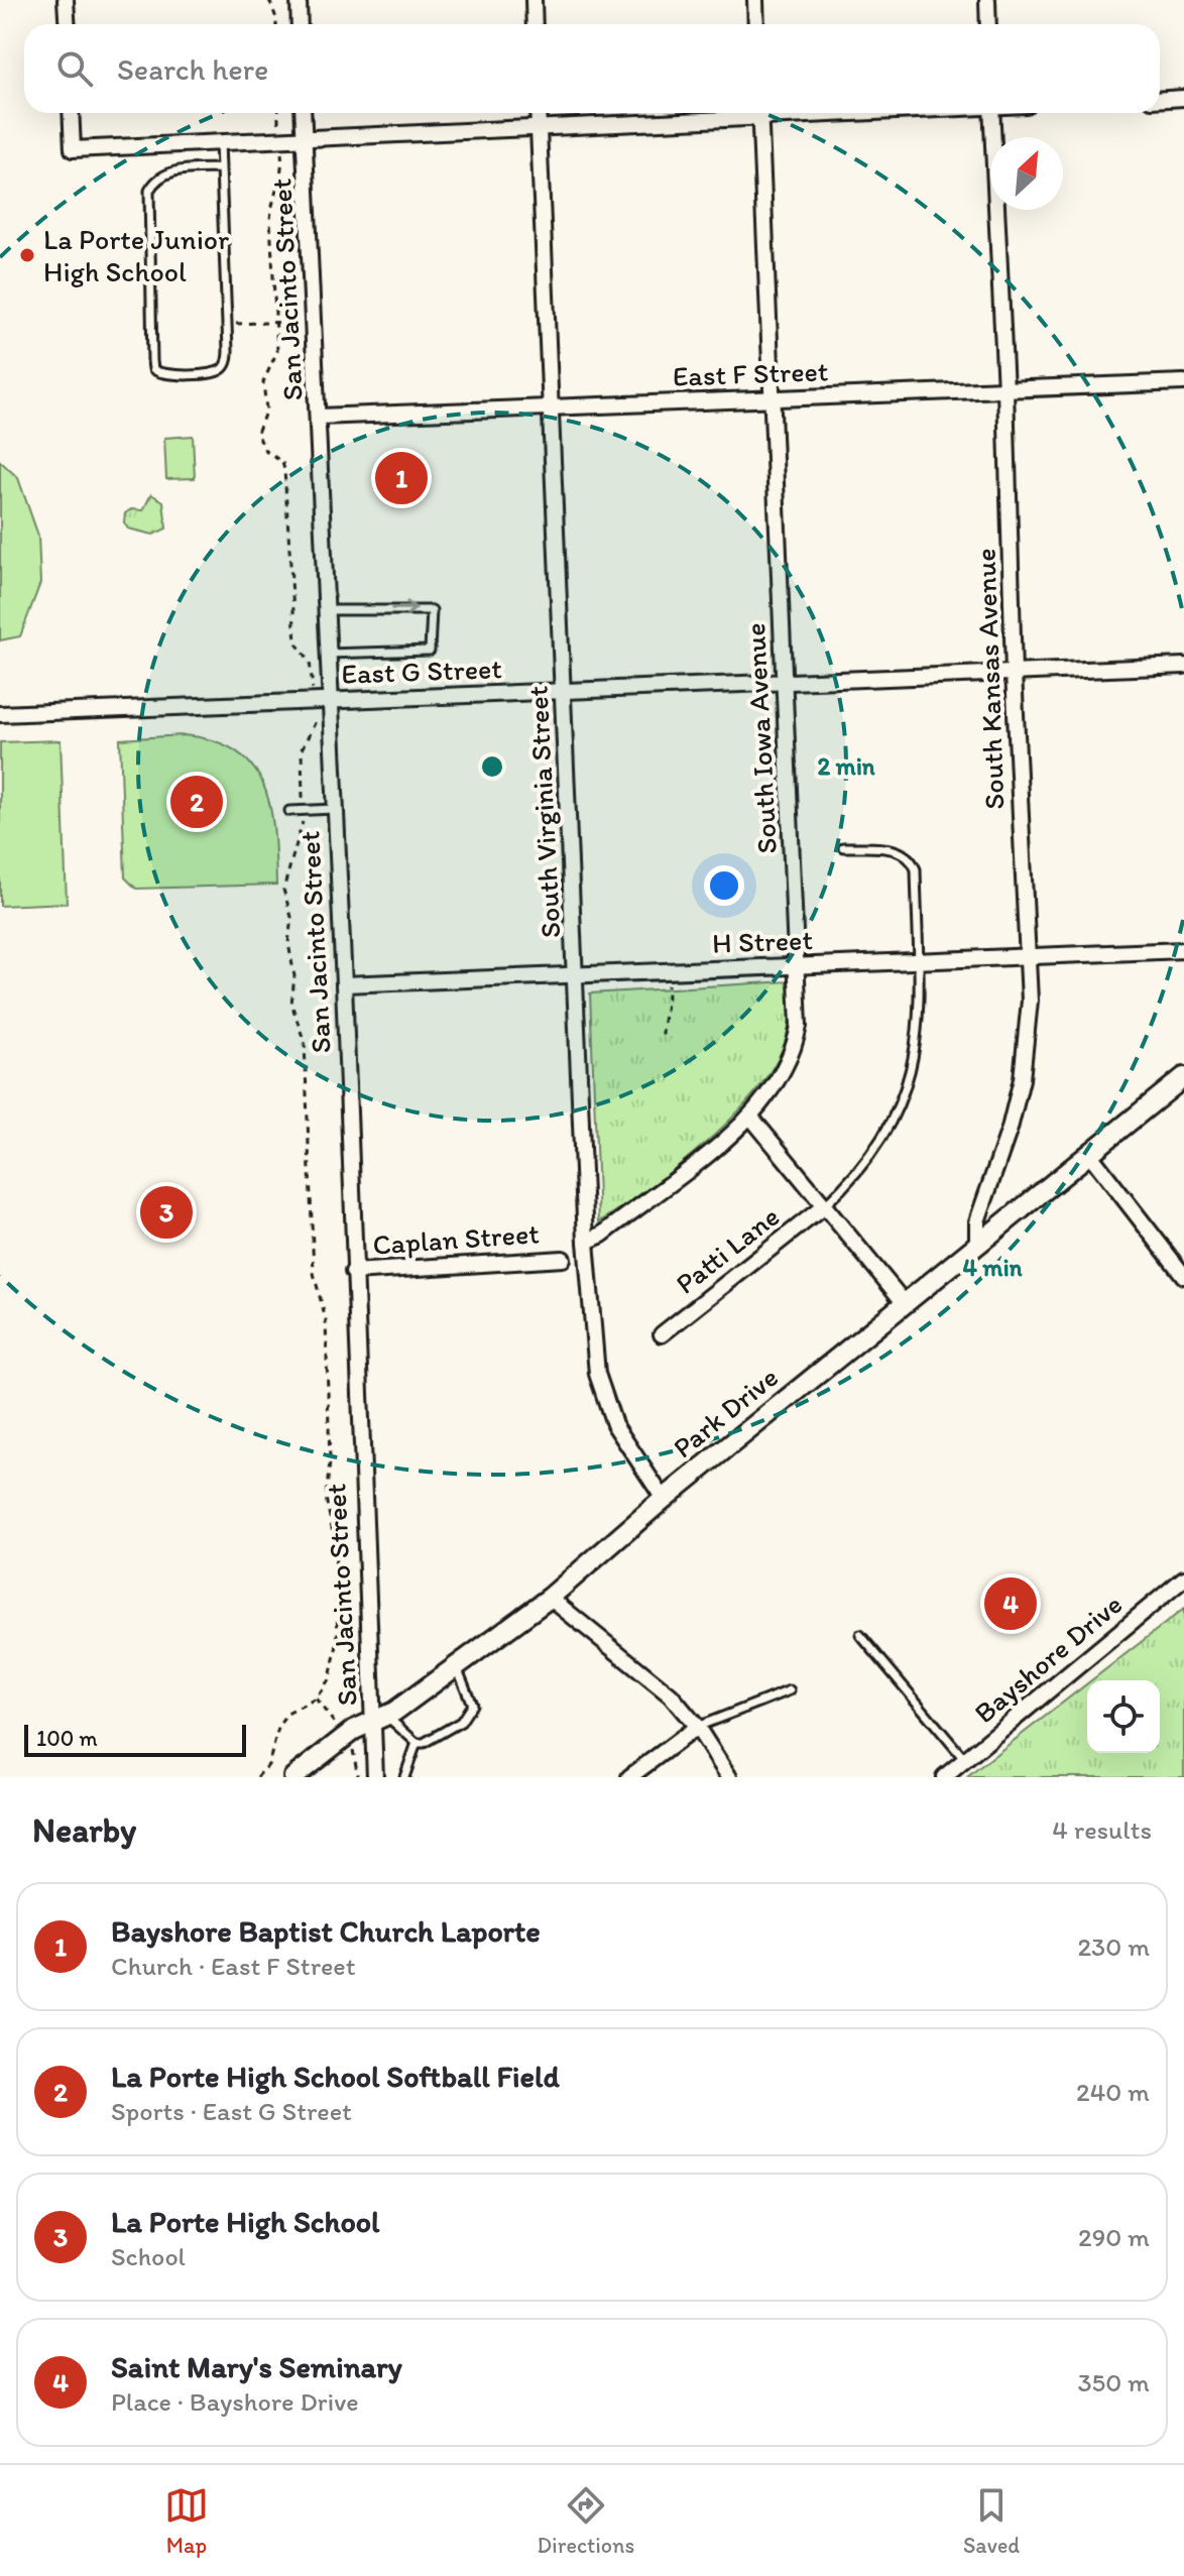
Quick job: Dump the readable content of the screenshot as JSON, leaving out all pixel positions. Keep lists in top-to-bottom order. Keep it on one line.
{"streets":{"street":["San Jacinto Street","East F Street","East G Street","South Kansas Avenue","South Iowa Avenue","South Virginia Street","H Street","Caplan Street","Patti Lane","Park Drive","Bayshore Drive"]},"crossings":[["San Jacinto Street","East F Street"],["San Jacinto Street","East G Street"],["San Jacinto Street","H Street"],["San Jacinto Street","Caplan Street"],["San Jacinto Street","Park Drive"],["East F Street","South Kansas Avenue"],["East F Street","South Iowa Avenue"],["East F Street","South Virginia Street"],["East G Street","South Kansas Avenue"],["East G Street","South Iowa Avenue"],["East G Street","South Virginia Street"],["South Kansas Avenue","H Street"],["South Kansas Avenue","Park Drive"],["South Iowa Avenue","H Street"],["South Virginia Street","H Street"],["South Virginia Street","Park Drive"]],"places":["La Porte Junior High School"],"scale_bar":"100 m","north":"top right","page":{"search":"Search here","pins":["1","2","3","4"],"scale":"100 m","heading":["Nearby","4 results"],"list":[{"mark":"1","name":"Bayshore Baptist Church Laporte","note":"Church · East F Street","value":"230 m"},{"mark":"2","name":"La Porte High School Softball Field","note":"Sports · East G Street","value":"240 m"},{"mark":"3","name":"La Porte High School","note":"School","value":"290 m"},{"mark":"4","name":"Saint Mary's Seminary","note":"Place · Bayshore Drive","value":"350 m"}],"nav":["Map","Directions","Saved"]},"rings":["2 min","4 min"]}
